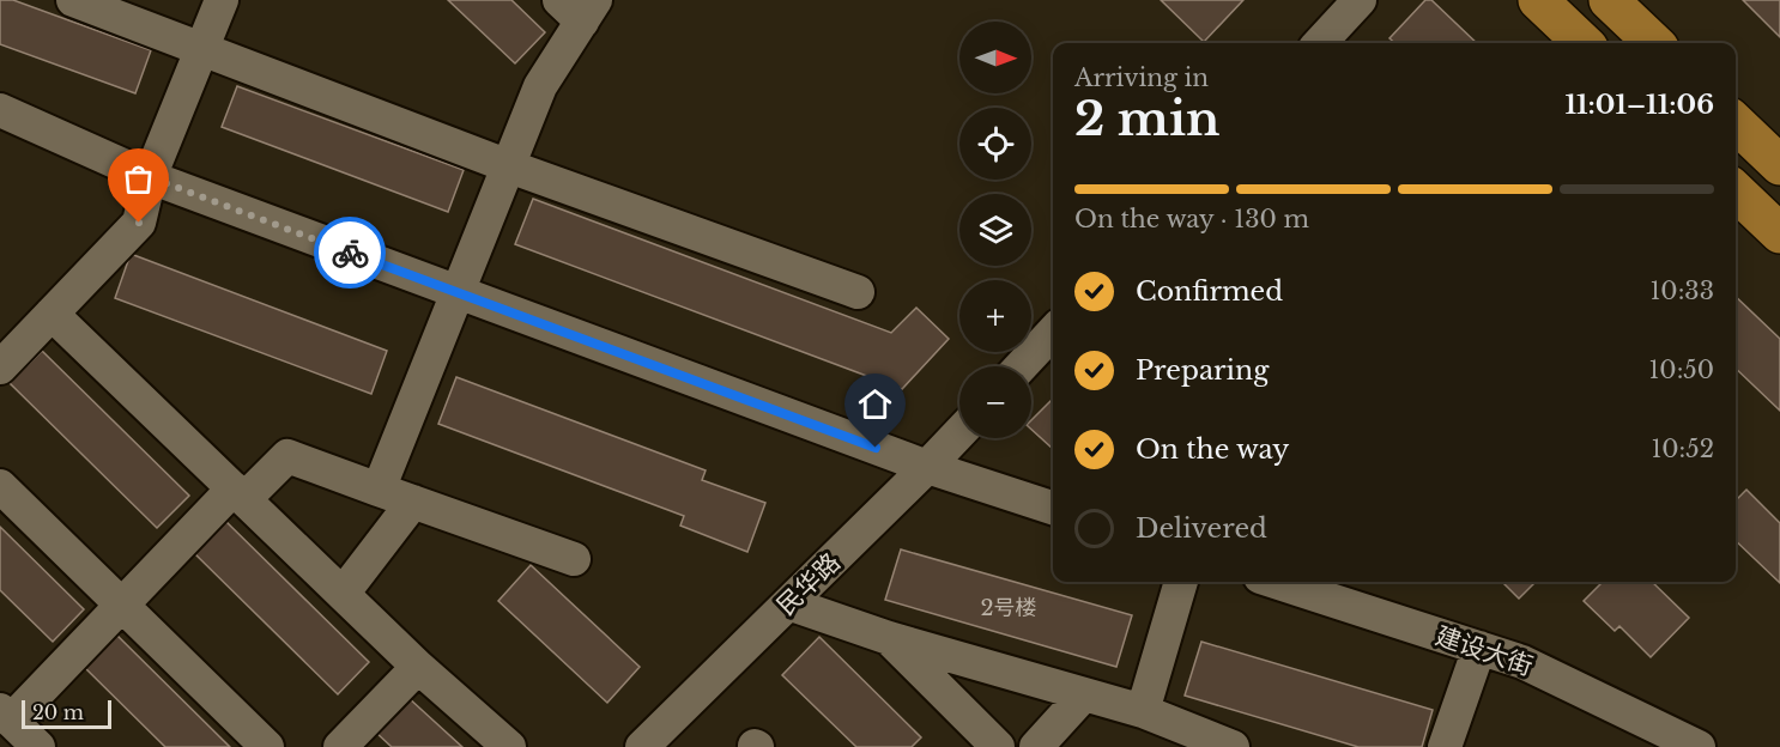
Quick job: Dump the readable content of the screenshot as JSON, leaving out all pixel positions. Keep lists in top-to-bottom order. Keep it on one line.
{"streets":{"street":["民华路","建设大街"]},"house_numbers":["2号楼"],"scale_bar":"20 m","north":"right","page":{"map_buttons":["+","−"],"heading":["2 min","Arriving in","11:01–11:06"],"bar":"On the way · 130 m","list":[["Confirmed","10:33"],["Preparing","10:50"],["On the way","10:52"],"Delivered"],"scale":"20 m"}}
